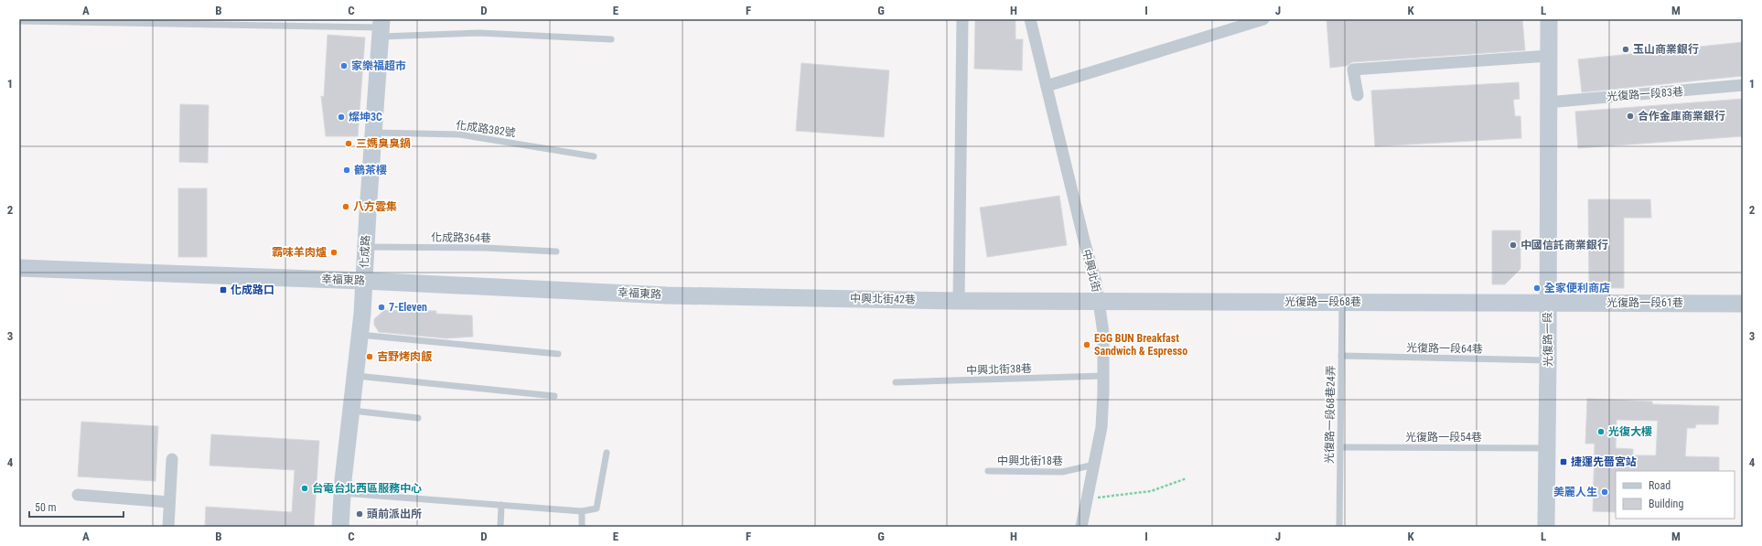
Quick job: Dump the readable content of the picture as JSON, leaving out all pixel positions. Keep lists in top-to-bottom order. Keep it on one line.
{"streets":{"street":["光復路一段83巷","化成路","中興北街","幸福東路","中興北街42巷","光復路一段68巷","光復路一段61巷","光復路一段"],"lane":["化成路382號","化成路364巷","光復路一段64巷","中興北街38巷","光復路一段68巷24弄","光復路一段54巷","中興北街18巷"]},"crossings":[["光復路一段83巷","光復路一段"],["化成路382號","化成路"],["化成路364巷","化成路"],["化成路","幸福東路"],["中興北街","中興北街42巷"],["中興北街","光復路一段68巷"],["中興北街","中興北街38巷"],["中興北街","中興北街18巷"],["幸福東路","中興北街42巷"],["中興北街42巷","光復路一段68巷"],["光復路一段68巷","光復路一段61巷"],["光復路一段68巷","光復路一段"],["光復路一段68巷","光復路一段68巷24弄"],["光復路一段61巷","光復路一段"],["光復路一段","光復路一段64巷"],["光復路一段","光復路一段54巷"],["光復路一段64巷","光復路一段68巷24弄"],["光復路一段68巷24弄","光復路一段54巷"]],"places":{"other":["玉山商業銀行","家樂福超市","合作金庫商業銀行","燦坤3C","三媽臭臭鍋","鶴茶樓","八方雲集","中國信託商業銀行","霸味羊肉爐","全家便利商店","7-Eleven","EGG BUN Breakfast Sandwich & Espresso","吉野烤肉飯","光復大樓","台電台北西區服務中心","美麗人生","頭前派出所"],"transit":["化成路口","捷運先嗇宮站"]},"legend":["Road","Building"],"scale_bar":"50 m","grid":{"columns":["A","B","C","D","E","F","G","H","I","J","K","L","M"],"rows":["1","2","3","4"]}}
